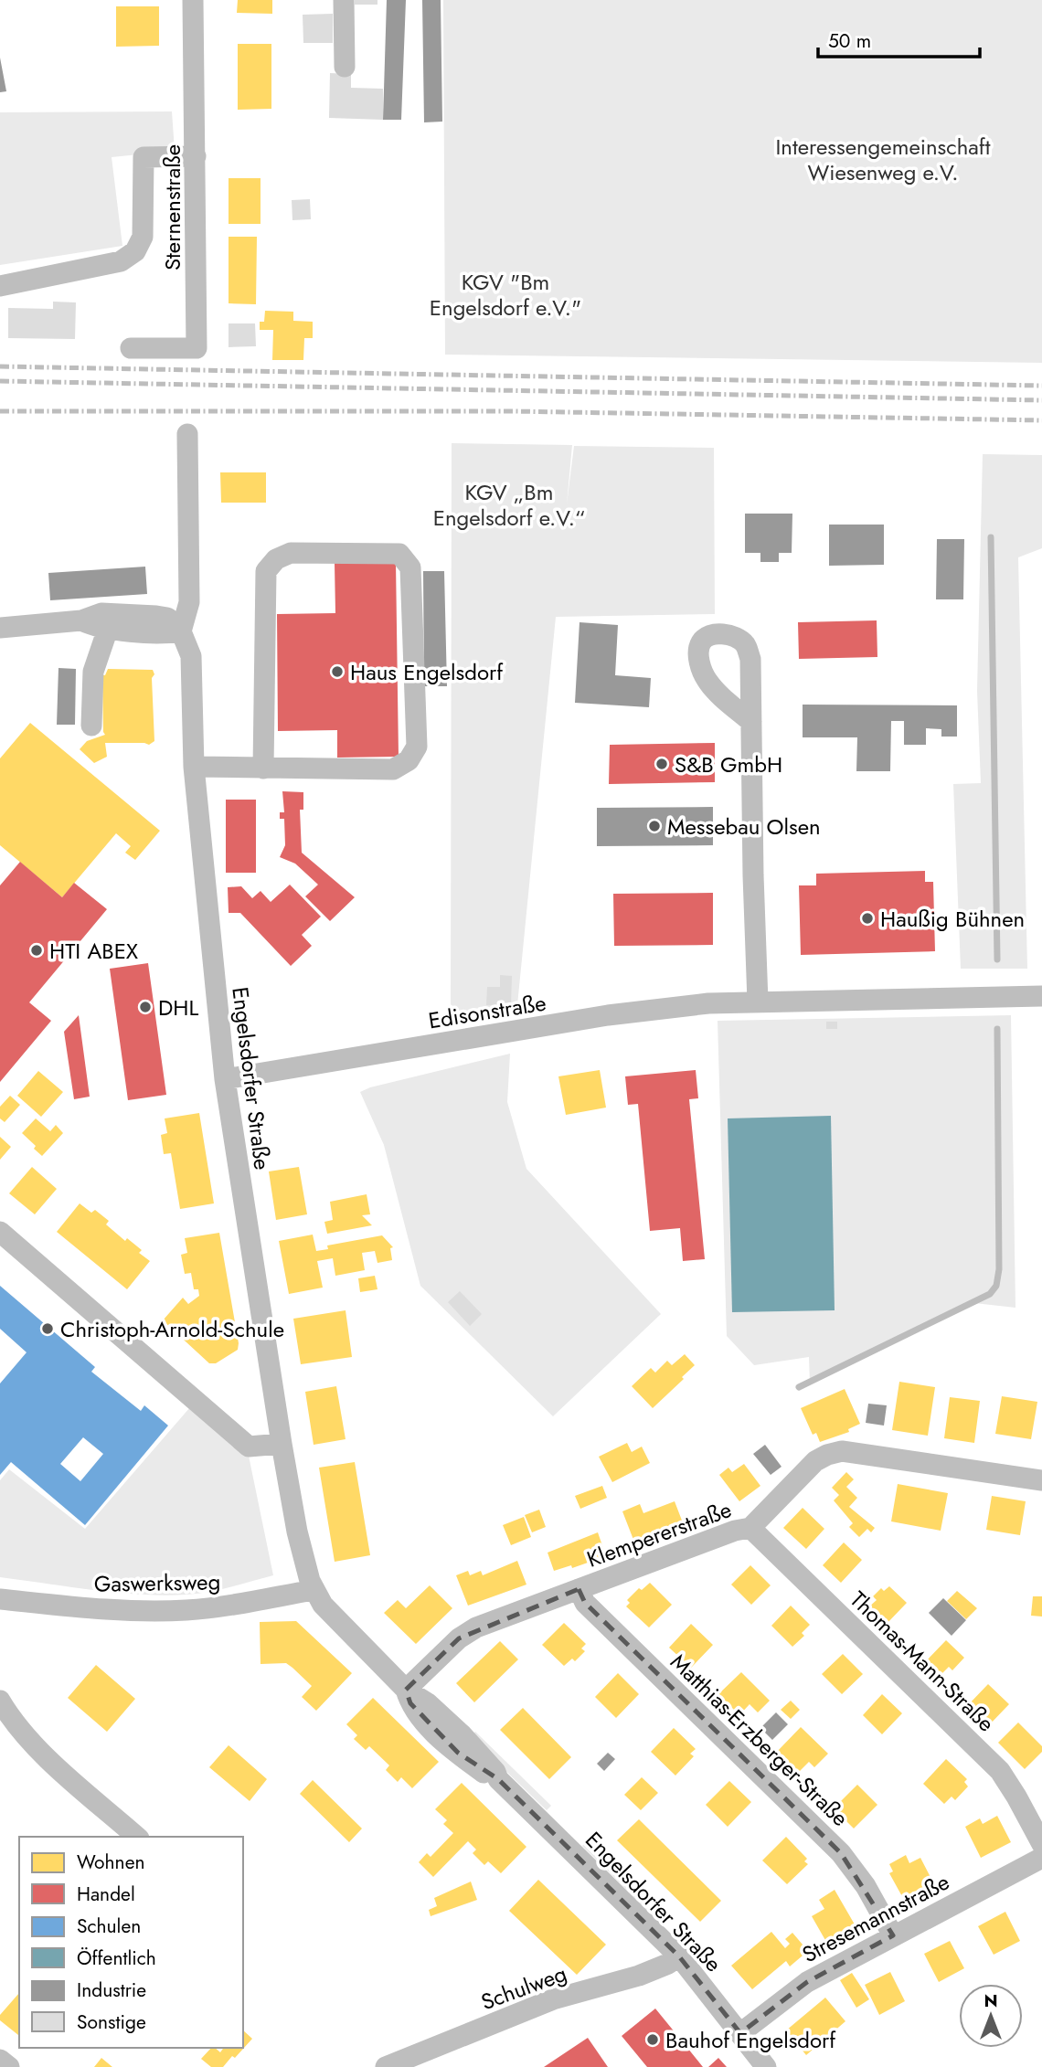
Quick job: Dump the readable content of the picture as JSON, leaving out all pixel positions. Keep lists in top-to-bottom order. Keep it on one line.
{"streets":{"street":["Sternenstraße","Edisonstraße","Engelsdorfer Straße","Klempererstraße","Gaswerksweg","Thomas-Mann-Straße","Matthias-Erzberger-Straße","Stresemannstraße","Schulweg"]},"crossings":[["Edisonstraße","Engelsdorfer Straße"],["Engelsdorfer Straße","Klempererstraße"],["Engelsdorfer Straße","Gaswerksweg"],["Engelsdorfer Straße","Stresemannstraße"],["Engelsdorfer Straße","Schulweg"],["Klempererstraße","Thomas-Mann-Straße"],["Klempererstraße","Matthias-Erzberger-Straße"],["Matthias-Erzberger-Straße","Stresemannstraße"]],"parks":["Interessengemeinschaft Wiesenweg e.V.","KGV \"Bm Engelsdorf e.V.\"","KGV „Bm Engelsdorf e.V.“"],"places":["Haus Engelsdorf","S&B GmbH","Messebau Olsen","Haußig Bühnen","HTI ABEX","DHL","Christoph-Arnold-Schule","Bauhof Engelsdorf"],"legend":["Wohnen","Handel","Schulen","Öffentlich","Industrie","Sonstige"],"scale_bar":"50 m","north":"top"}
